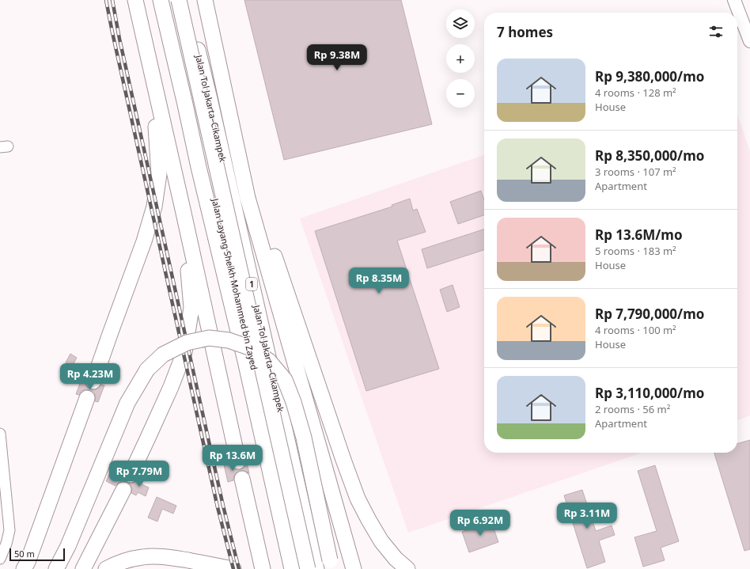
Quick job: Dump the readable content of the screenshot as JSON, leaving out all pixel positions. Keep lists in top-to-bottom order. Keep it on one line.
{"streets":{"highway":["Jalan Tol Jakarta–Cikampek","Jalan Layang Sheikh Mohammed bin Zayed","1"]},"scale_bar":"50 m","page":{"map_buttons":["+","−"],"heading":"7 homes","price":["Rp 9.38M","Rp 8.35M","Rp 4.23M","Rp 13.6M","Rp 7.79M","Rp 3.11M","Rp 6.92M"],"list":[{"name":"Rp 9,380,000/mo","note":"4 rooms · 128 m² · House"},{"name":"Rp 8,350,000/mo","note":"3 rooms · 107 m² · Apartment"},{"name":"Rp 13.6M/mo","note":"5 rooms · 183 m² · House"},{"name":"Rp 7,790,000/mo","note":"4 rooms · 100 m² · House"},{"name":"Rp 3,110,000/mo","note":"2 rooms · 56 m² · Apartment"}],"scale":"50 m"}}
